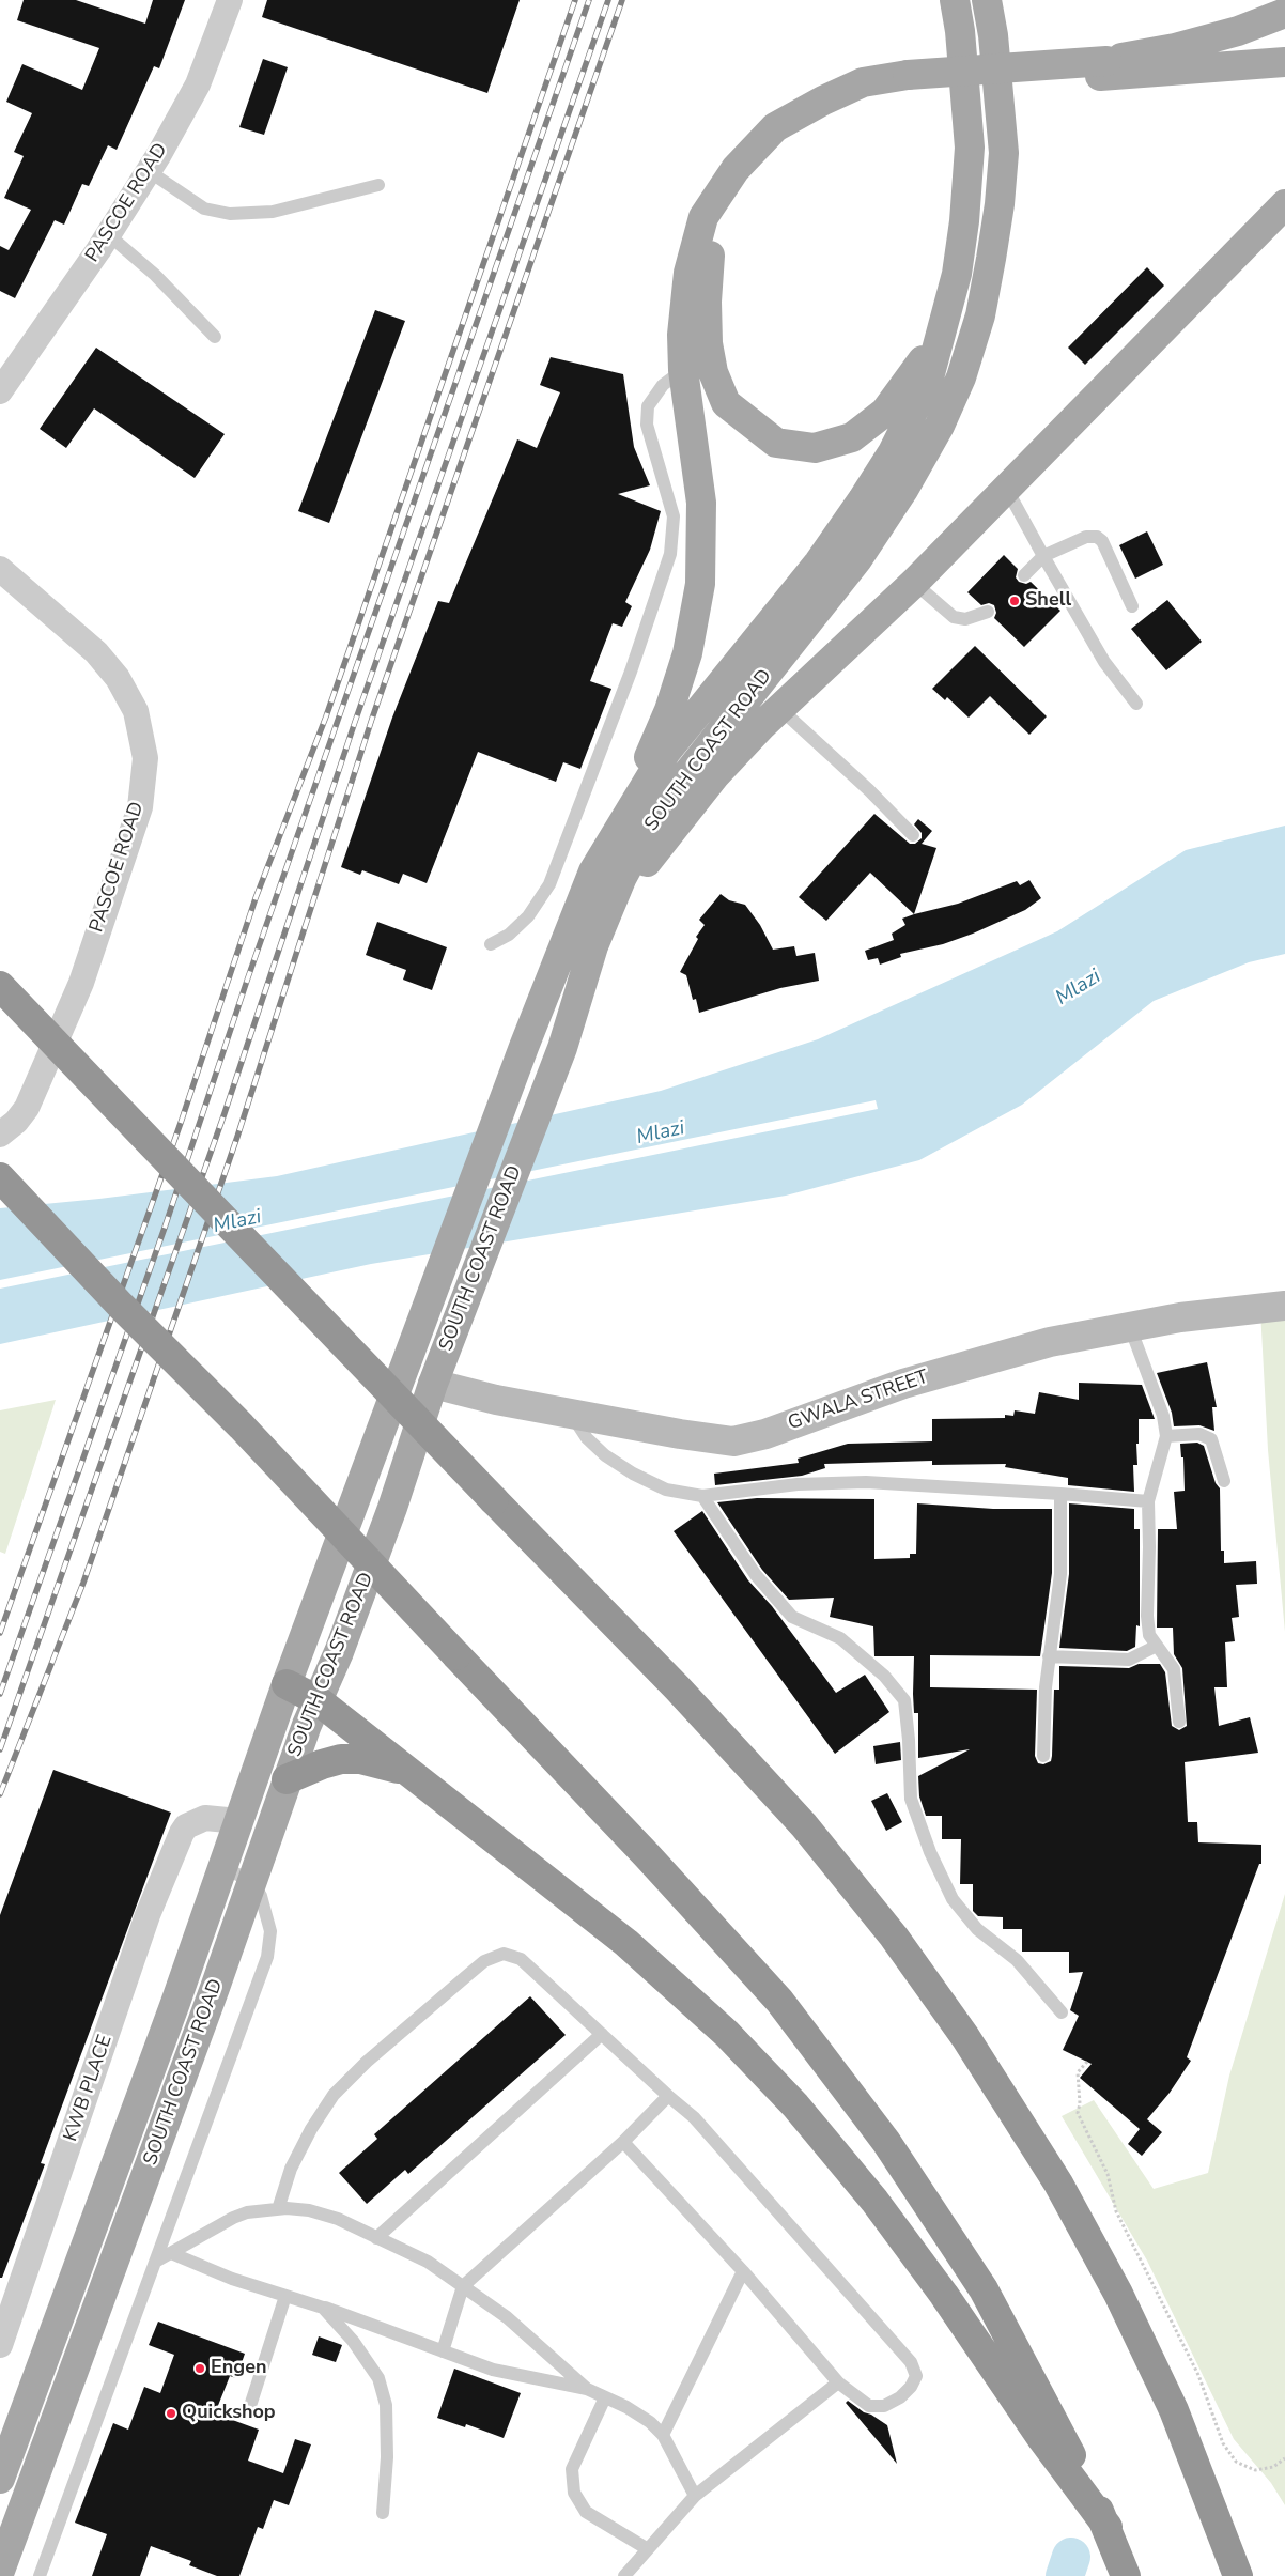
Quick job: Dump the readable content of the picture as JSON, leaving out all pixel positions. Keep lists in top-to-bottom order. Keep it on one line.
{"streets":{"main road":["SOUTH COAST ROAD"],"street":["PASCOE ROAD","GWALA STREET","KWB PLACE"]},"crossings":[["SOUTH COAST ROAD","GWALA STREET"],["SOUTH COAST ROAD","KWB PLACE"]],"water":["Mlazi"],"places":["Shell","Engen","Quickshop"]}
